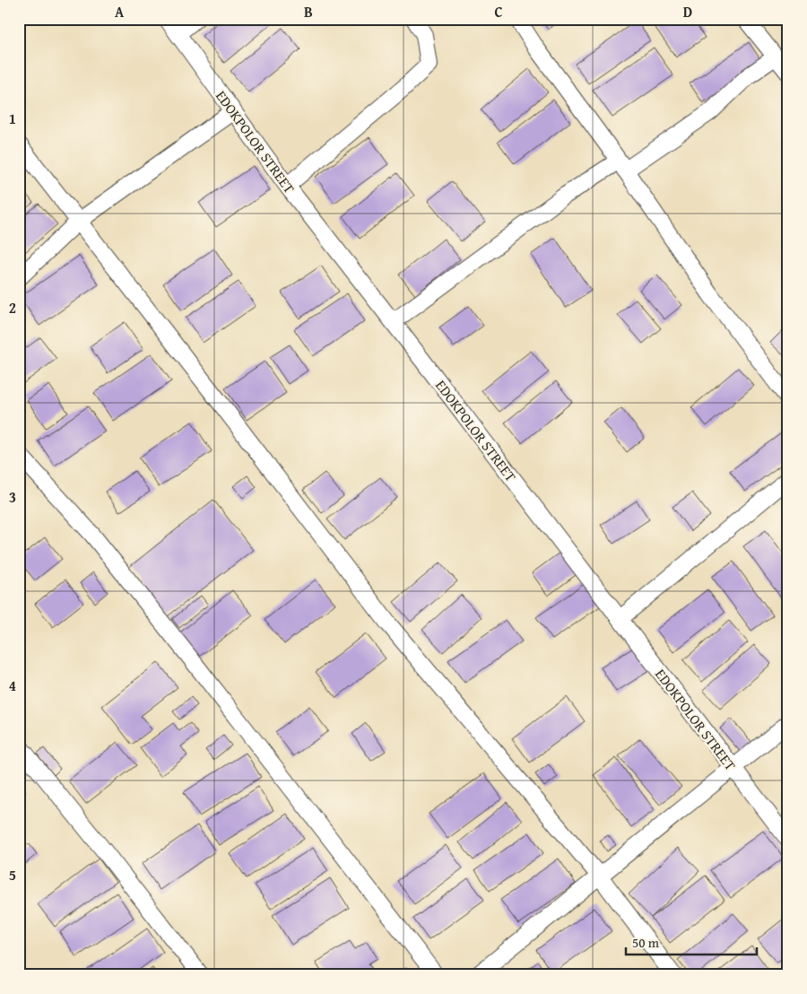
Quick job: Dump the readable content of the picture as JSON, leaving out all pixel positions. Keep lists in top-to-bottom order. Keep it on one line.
{"streets":{"street":["EDOKPOLOR STREET"]},"scale_bar":"50 m","grid":{"columns":["A","B","C","D"],"rows":["1","2","3","4","5"]}}
